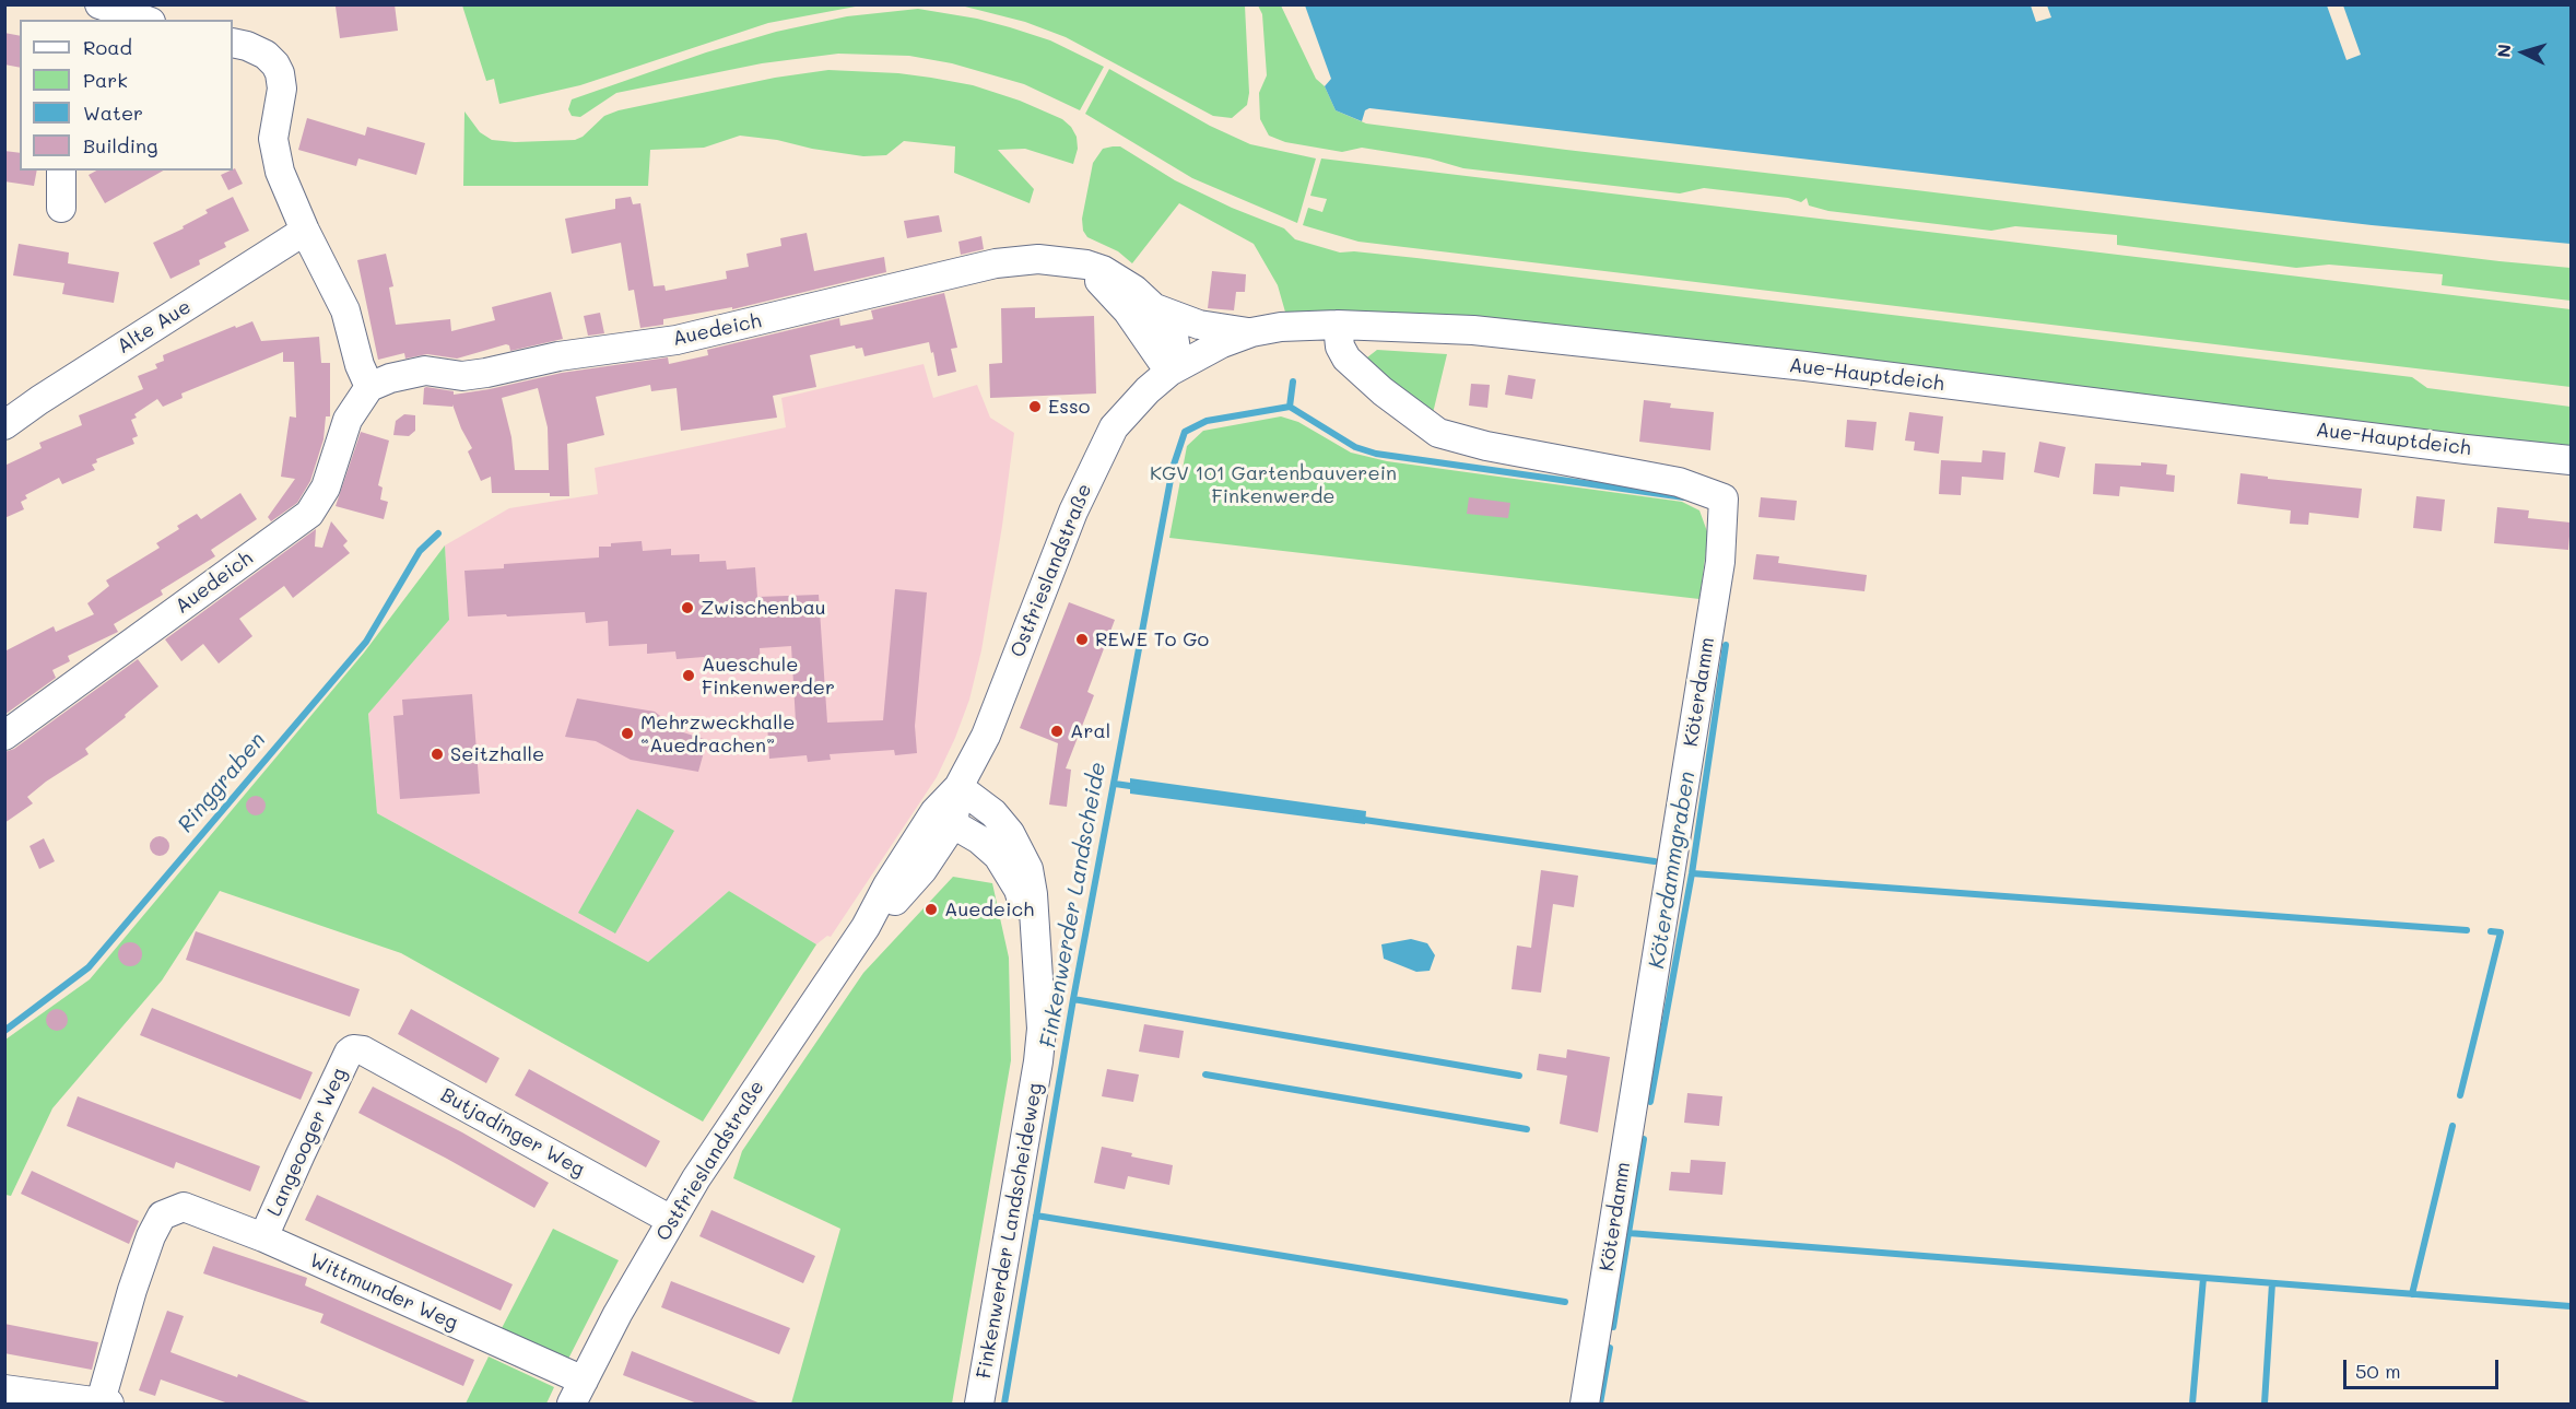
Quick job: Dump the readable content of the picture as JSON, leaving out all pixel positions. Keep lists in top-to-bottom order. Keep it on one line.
{"streets":{"street":["Alte Aue","Auedeich","Aue-Hauptdeich","Ostfrieslandstraße","Köterdamm","Butjadinger Weg","Langeooger Weg","Finkenwerder Landscheideweg","Wittmunder Weg"]},"crossings":[["Auedeich","Aue-Hauptdeich"],["Auedeich","Ostfrieslandstraße"],["Aue-Hauptdeich","Ostfrieslandstraße"],["Aue-Hauptdeich","Köterdamm"],["Ostfrieslandstraße","Butjadinger Weg"],["Ostfrieslandstraße","Finkenwerder Landscheideweg"],["Ostfrieslandstraße","Wittmunder Weg"],["Butjadinger Weg","Langeooger Weg"],["Langeooger Weg","Wittmunder Weg"]],"water":["Ringgraben","Köterdammgraben","Finkenwerder Landscheide"],"parks":["KGV 101 Gartenbauverein Finkenwerde"],"places":["Esso","Zwischenbau","REWE To Go","Aueschule Finkenwerder","Aral","Mehrzweckhalle “Auedrachen”","Seitzhalle","Auedeich"],"legend":["Road","Park","Water","Building"],"scale_bar":"50 m","north":"left"}
